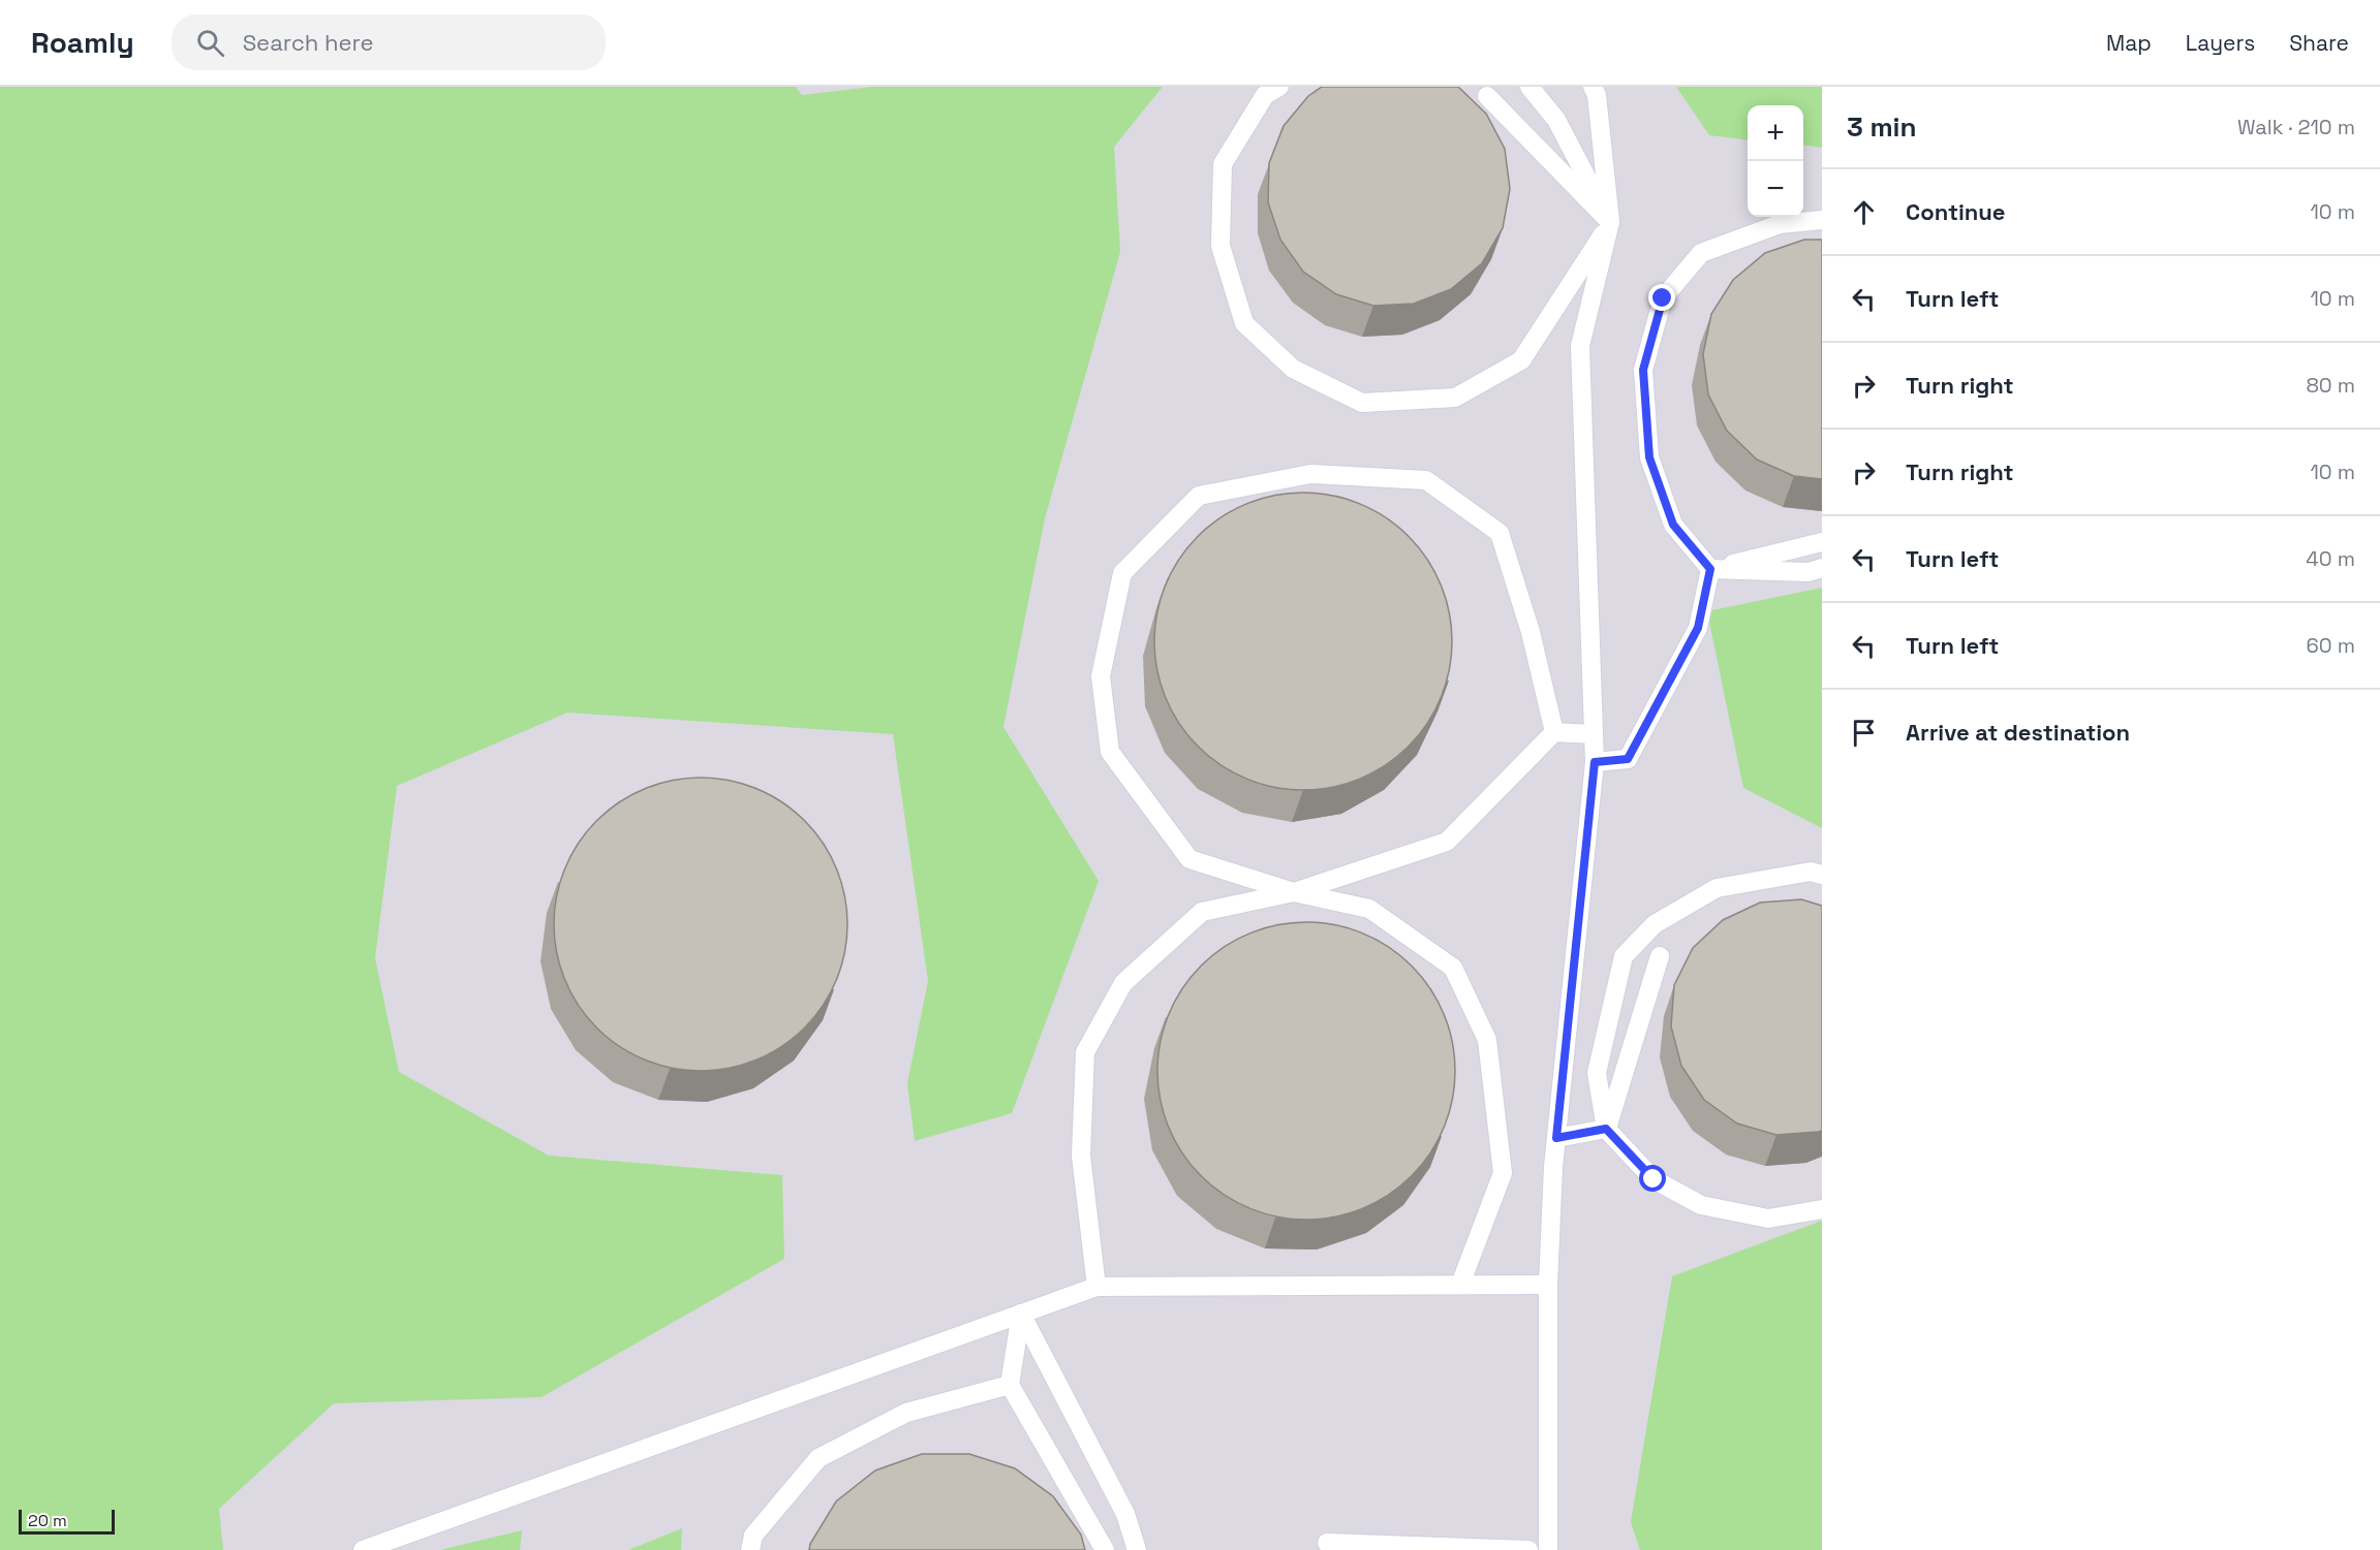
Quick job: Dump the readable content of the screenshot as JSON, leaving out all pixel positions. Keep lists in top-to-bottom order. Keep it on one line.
{"scale_bar":"20 m","page":{"header":"Roamly","search":"Search here","nav":["Map","Layers","Share"],"heading":["3 min","Walk · 210 m"],"map_buttons":["+","−"],"list":[["Continue","10 m"],["Turn left","10 m"],["Turn right","80 m"],["Turn right","10 m"],["Turn left","40 m"],["Turn left","60 m"],"Arrive at destination"],"scale":"20 m"}}
